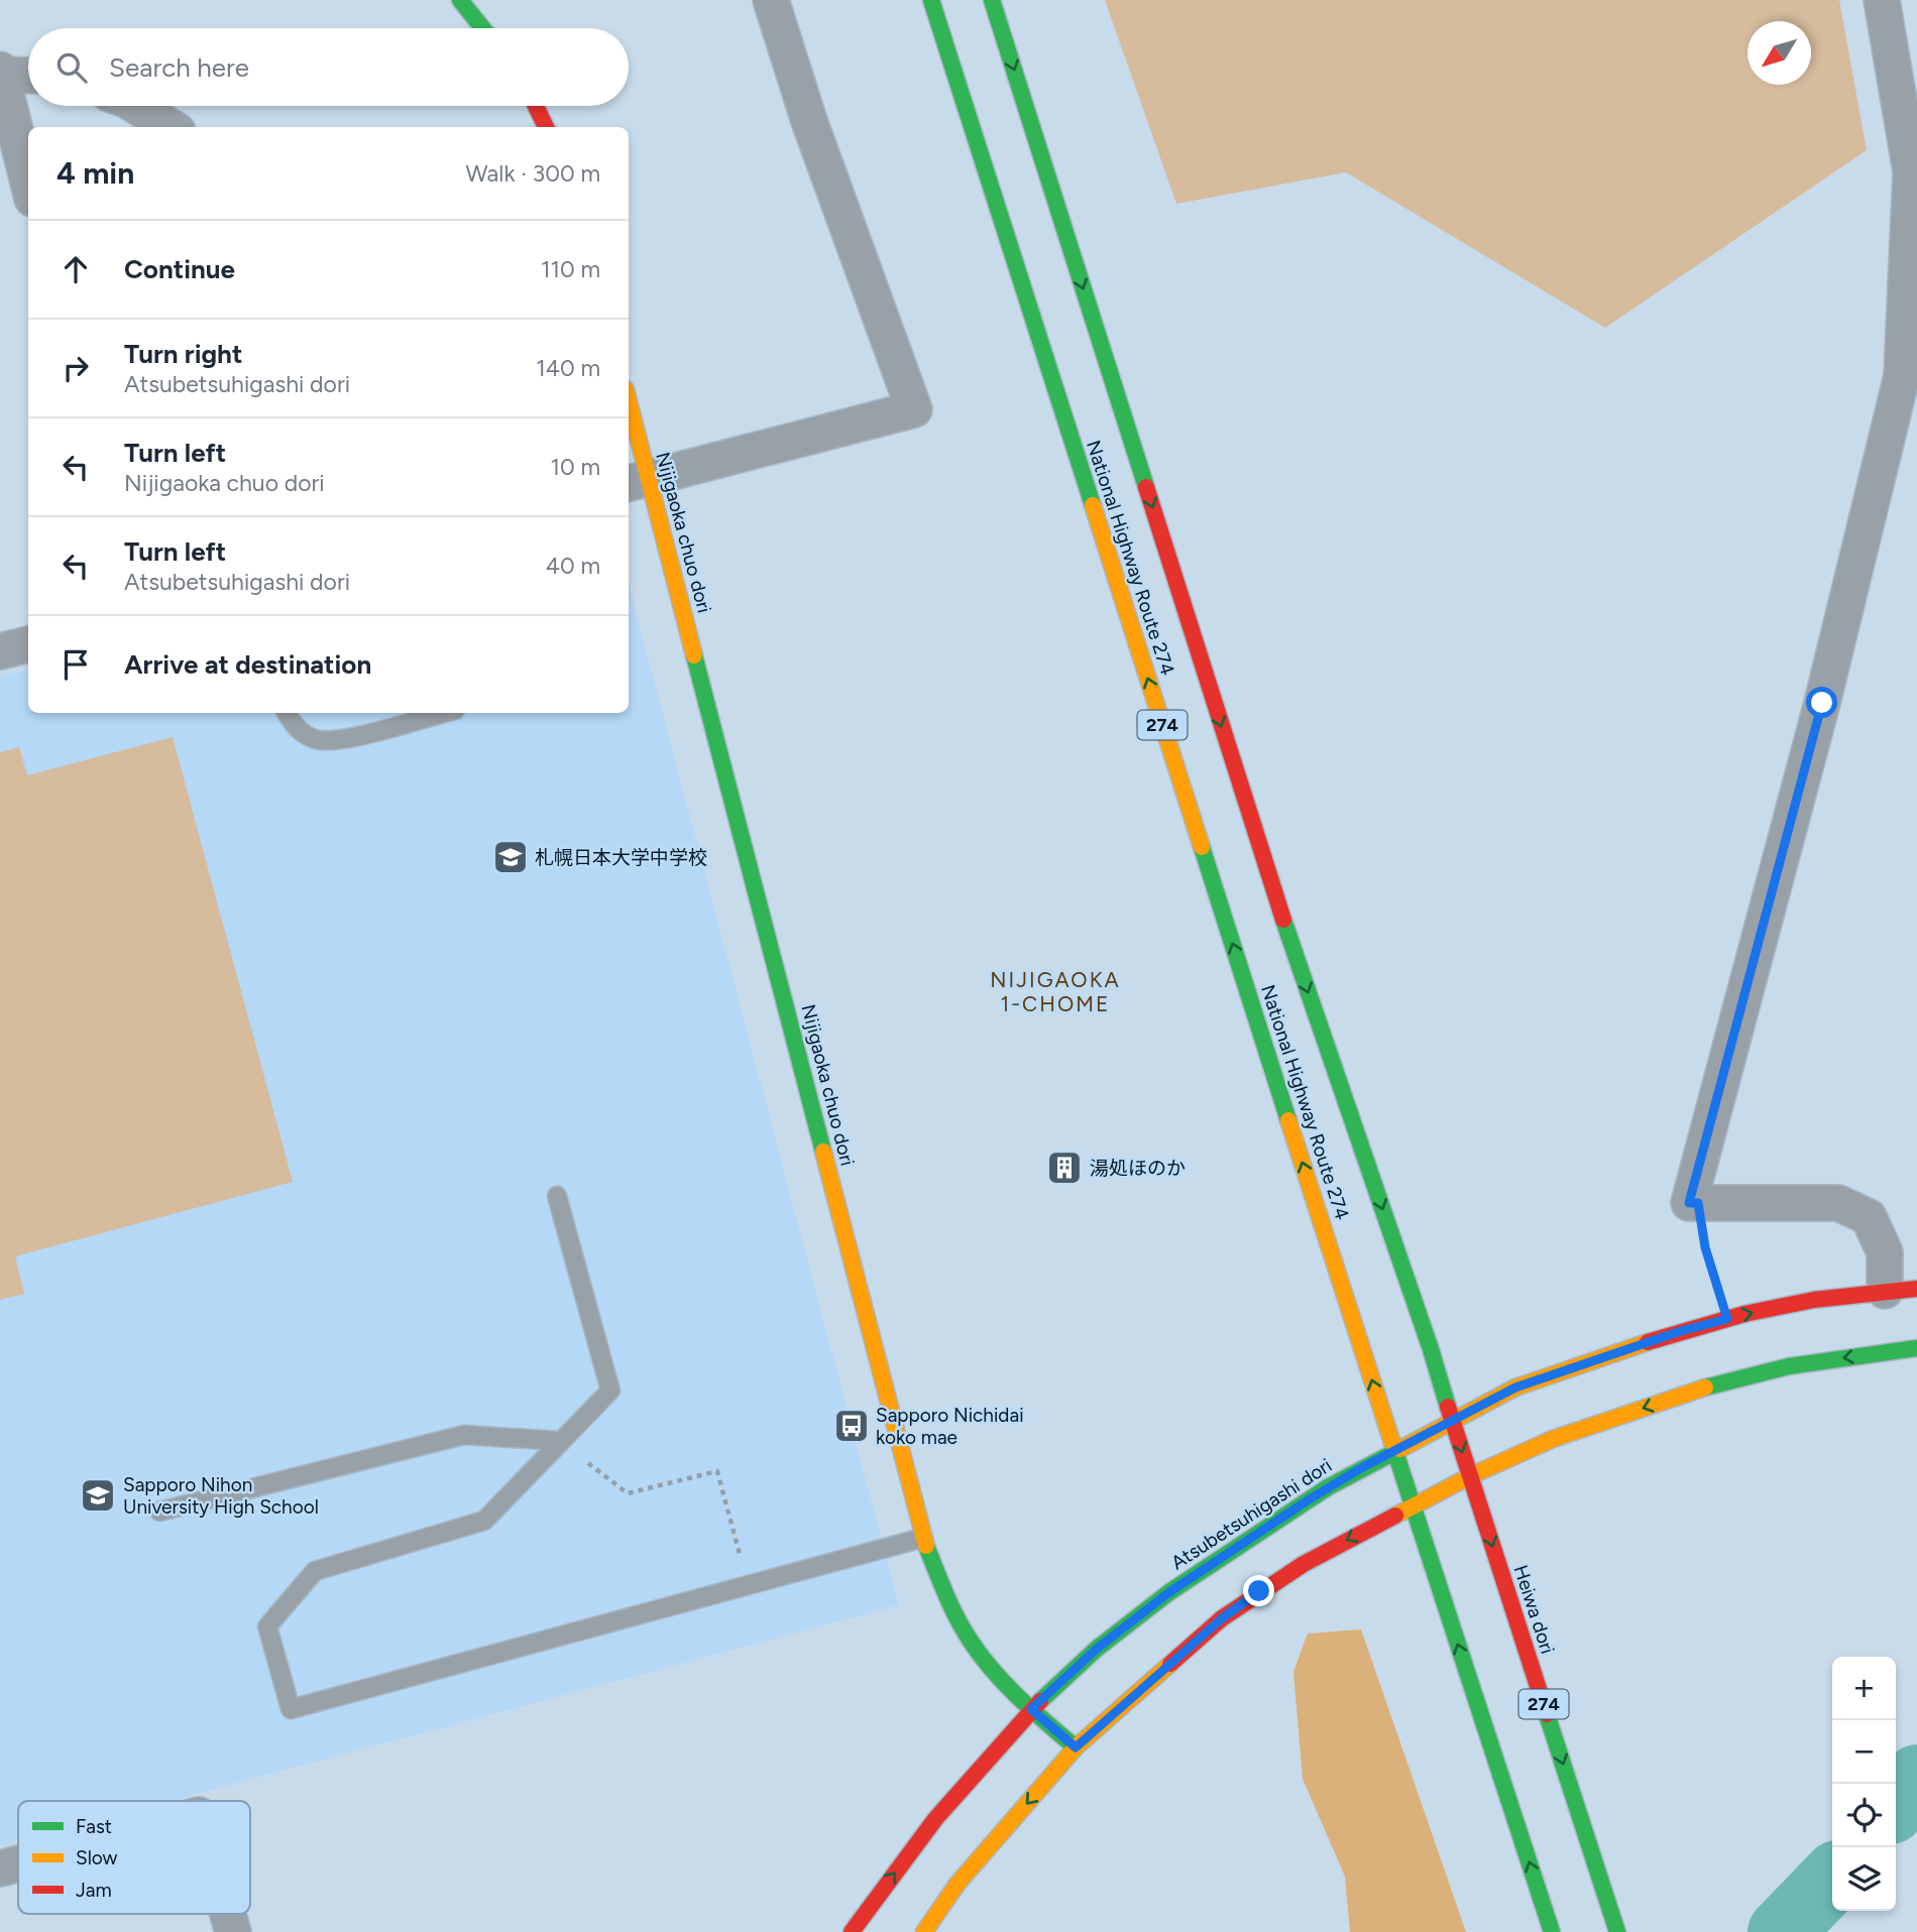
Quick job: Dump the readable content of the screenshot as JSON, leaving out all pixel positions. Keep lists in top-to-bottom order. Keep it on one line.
{"streets":{"main road":["Nijigaoka chuo dori","National Highway Route 274","274","Atsubetsuhigashi dori","Heiwa dori"]},"crossings":[["Nijigaoka chuo dori","Atsubetsuhigashi dori"],["National Highway Route 274","274"],["National Highway Route 274","Atsubetsuhigashi dori"],["National Highway Route 274","Heiwa dori"],["274","Atsubetsuhigashi dori"],["Atsubetsuhigashi dori","Heiwa dori"]],"districts":["NIJIGAOKA 1-CHOME"],"places":{"school or university":["札幌日本大学中学校","Sapporo Nihon University High School"],"building":["湯処ほのか"],"bus stop":["Sapporo Nichidai koko mae"]},"legend":["Fast","Slow","Jam"],"north":"bottom left","page":{"search":"Search here","heading":["4 min","Walk · 300 m"],"list":[["Continue","110 m"],["Turn right","Atsubetsuhigashi dori","140 m"],["Turn left","Nijigaoka chuo dori","10 m"],["Turn left","Atsubetsuhigashi dori","40 m"],"Arrive at destination"],"map_buttons":["+","−"]}}
